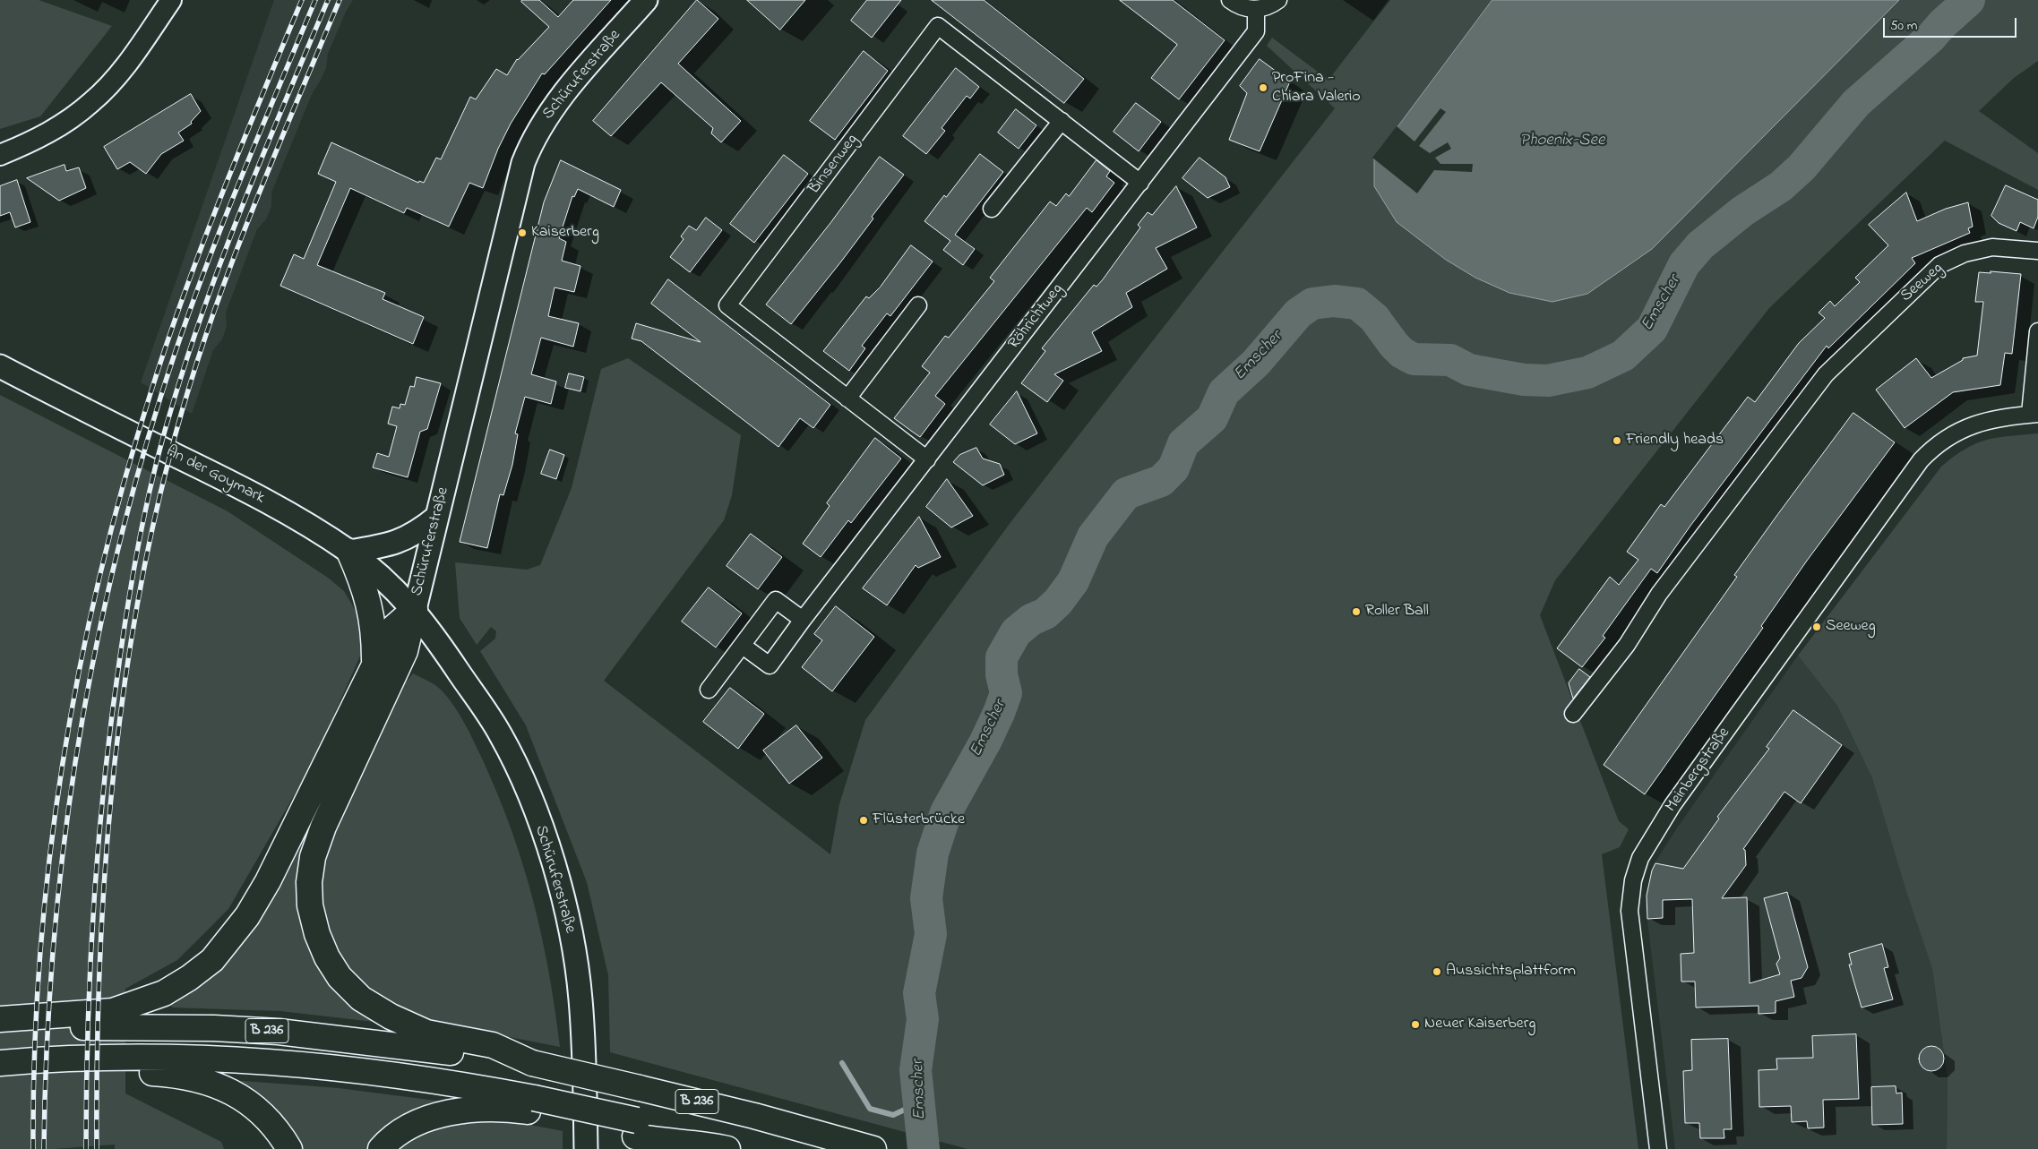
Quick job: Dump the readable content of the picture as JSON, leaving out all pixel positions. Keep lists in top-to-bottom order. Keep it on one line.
{"streets":{"highway":["B 236"],"main road":["Schüruferstraße","An der Goymark"],"street":["Binsenweg","Seeweg","Röhrichtweg","Meinbergstraße"]},"crossings":[["Schüruferstraße","An der Goymark"],["Binsenweg","Röhrichtweg"]],"water":["Phoenix-See","Emscher"],"places":["ProFina - Chiara Valerio","Kaiserberg","Friendly heads","Roller Ball","Seeweg","Flüsterbrücke","Aussichtsplattform","Neuer Kaiserberg"],"scale_bar":"50 m"}
